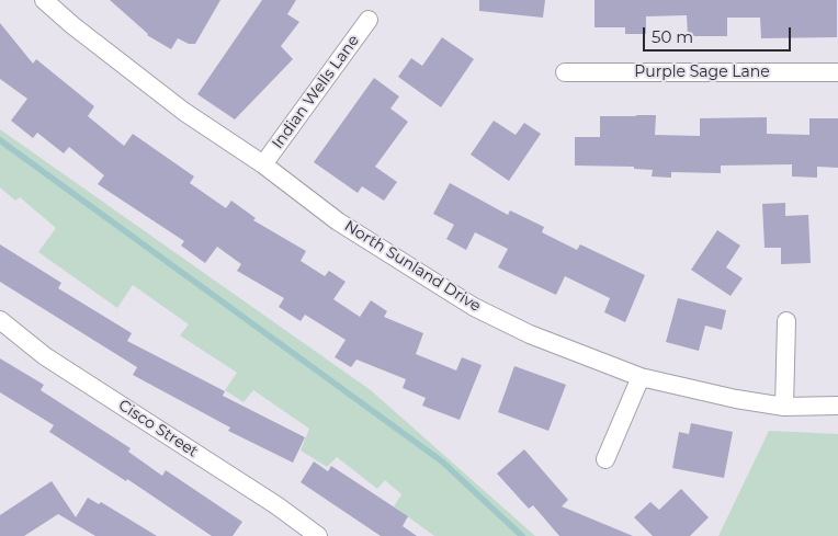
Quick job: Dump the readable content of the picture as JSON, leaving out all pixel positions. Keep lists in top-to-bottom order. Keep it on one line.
{"streets":{"street":["Purple Sage Lane","Indian Wells Lane","North Sunland Drive","Cisco Street"]},"crossings":[["Indian Wells Lane","North Sunland Drive"]],"scale_bar":"50 m"}
